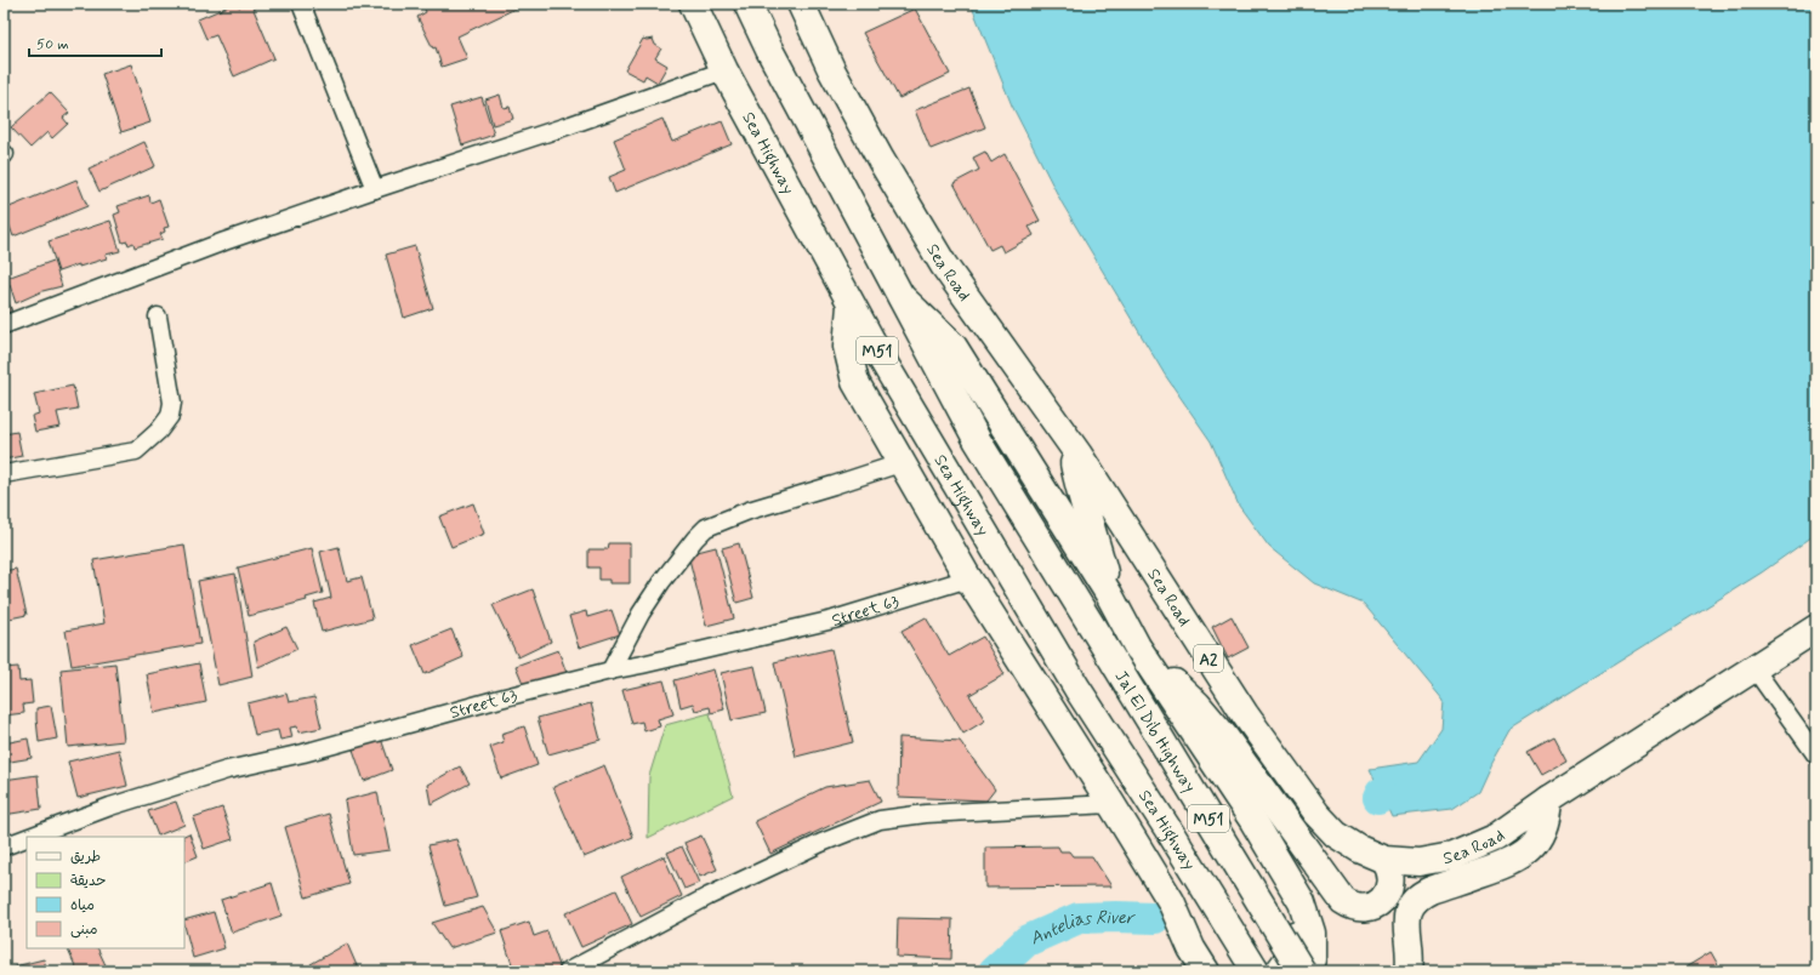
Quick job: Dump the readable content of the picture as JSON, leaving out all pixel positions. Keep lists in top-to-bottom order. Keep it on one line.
{"streets":{"highway":["Sea Highway","Sea Road","M51","A2","Jal El Dib Highway"],"street":["Street 63"]},"crossings":[["M51","Jal El Dib Highway"]],"water":["Antelias River"],"legend":["طريق","حديقة","مياه","مبنى"],"scale_bar":"50 m"}
